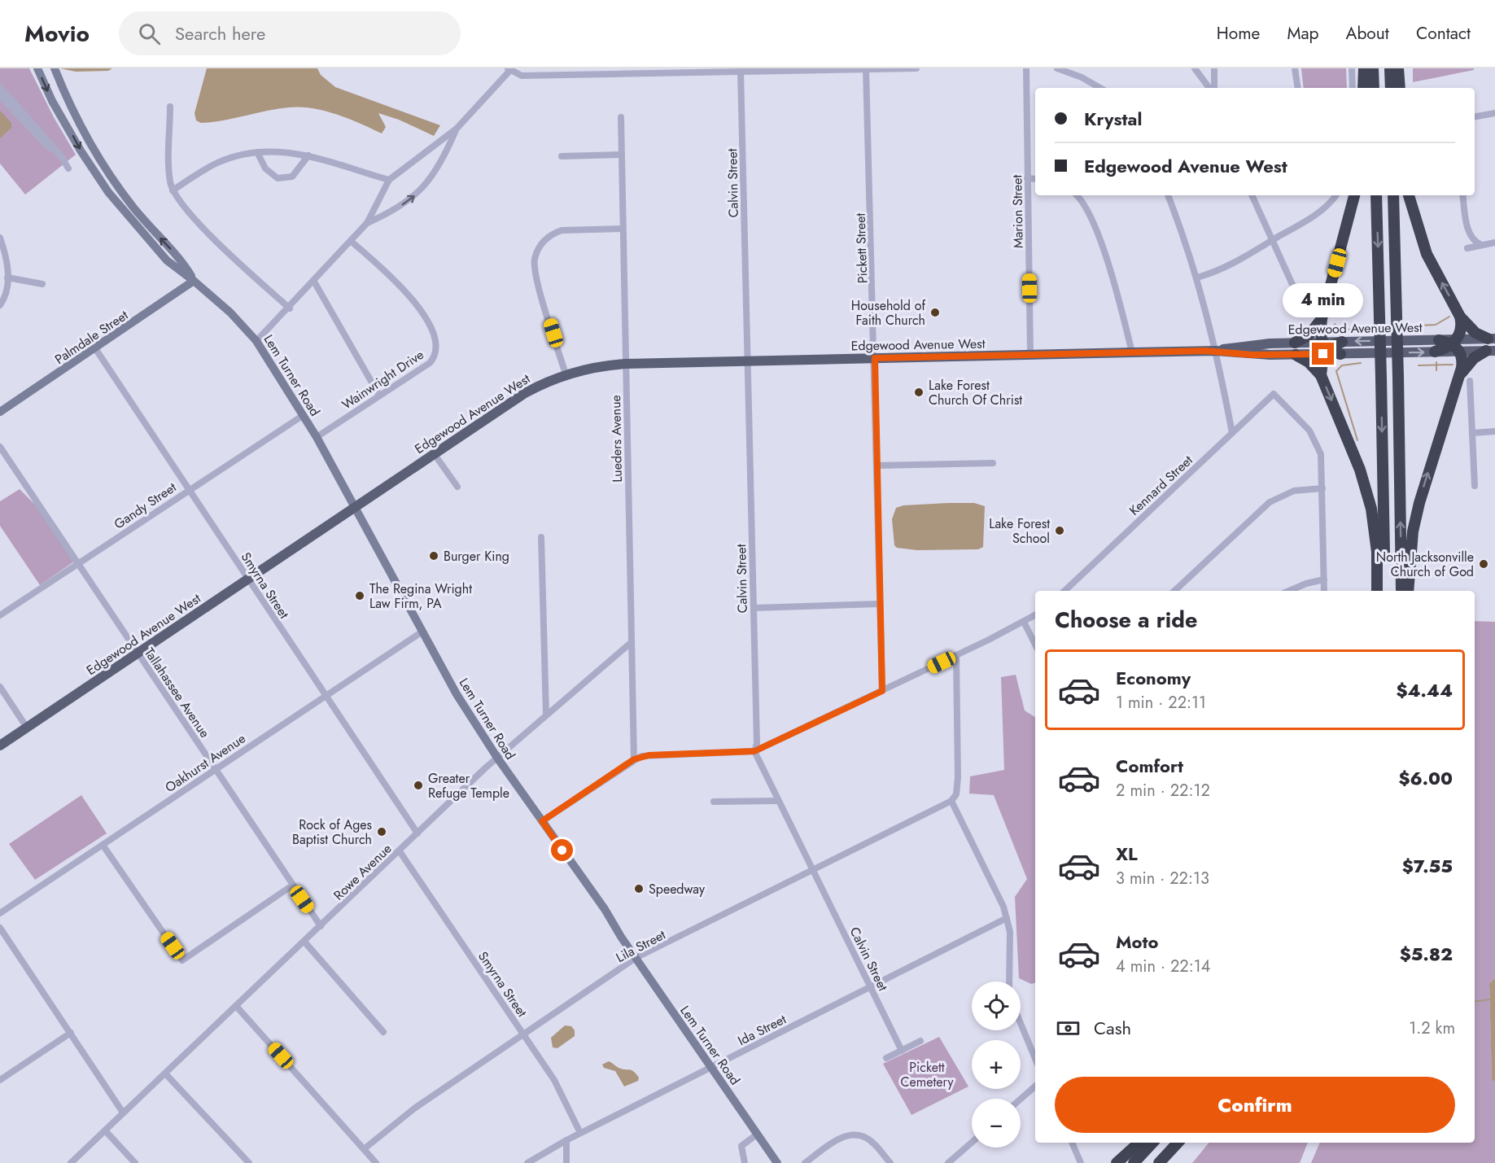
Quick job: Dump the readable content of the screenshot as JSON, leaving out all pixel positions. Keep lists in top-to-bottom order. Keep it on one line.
{"streets":{"main road":["Edgewood Avenue West","Palmdale Street","Lem Turner Road"],"street":["Calvin Street","Marion Street","Pickett Street","Wainwright Drive","Lueders Avenue","Kennard Street","Gandy Street","Smyrna Street","Tallahassee Avenue","Oakhurst Avenue","Rowe Avenue","Lila Street","Ida Street"]},"crossings":[["Calvin Street","Edgewood Avenue West"],["Calvin Street","Lila Street"],["Calvin Street","Ida Street"],["Marion Street","Edgewood Avenue West"],["Pickett Street","Edgewood Avenue West"],["Edgewood Avenue West","Lem Turner Road"],["Edgewood Avenue West","Lueders Avenue"],["Edgewood Avenue West","Smyrna Street"],["Edgewood Avenue West","Tallahassee Avenue"],["Palmdale Street","Lem Turner Road"],["Palmdale Street","Smyrna Street"],["Lem Turner Road","Wainwright Drive"],["Lem Turner Road","Gandy Street"],["Lem Turner Road","Oakhurst Avenue"],["Lem Turner Road","Rowe Avenue"],["Lem Turner Road","Lila Street"],["Lem Turner Road","Ida Street"],["Lueders Avenue","Rowe Avenue"],["Gandy Street","Smyrna Street"],["Gandy Street","Tallahassee Avenue"],["Smyrna Street","Oakhurst Avenue"],["Smyrna Street","Rowe Avenue"],["Smyrna Street","Lila Street"],["Smyrna Street","Ida Street"],["Tallahassee Avenue","Oakhurst Avenue"],["Tallahassee Avenue","Rowe Avenue"]],"parks":["Pickett Cemetery"],"places":["Household of Faith Church","Lake Forest Church Of Christ","Lake Forest School","Burger King","North Jacksonville Church of God","The Regina Wright Law Firm, PA","Greater Refuge Temple","Rock of Ages Baptist Church","Speedway"],"page":{"header":"Movio","search":"Search here","nav":["Home","Map","About","Contact"],"banner":["Krystal","Edgewood Avenue West"],"bubble":"4 min","heading":"Choose a ride","list":[{"name":"Economy","note":"1 min · 22:11","value":"$4.44"},{"name":"Comfort","note":"2 min · 22:12","value":"$6.00"},{"name":"XL","note":"3 min · 22:13","value":"$7.55"},{"name":"Moto","note":"4 min · 22:14","value":"$5.82"}],"map_buttons":["+","−"],"pay":["Cash","1.2 km"],"buttons":"Confirm"}}
